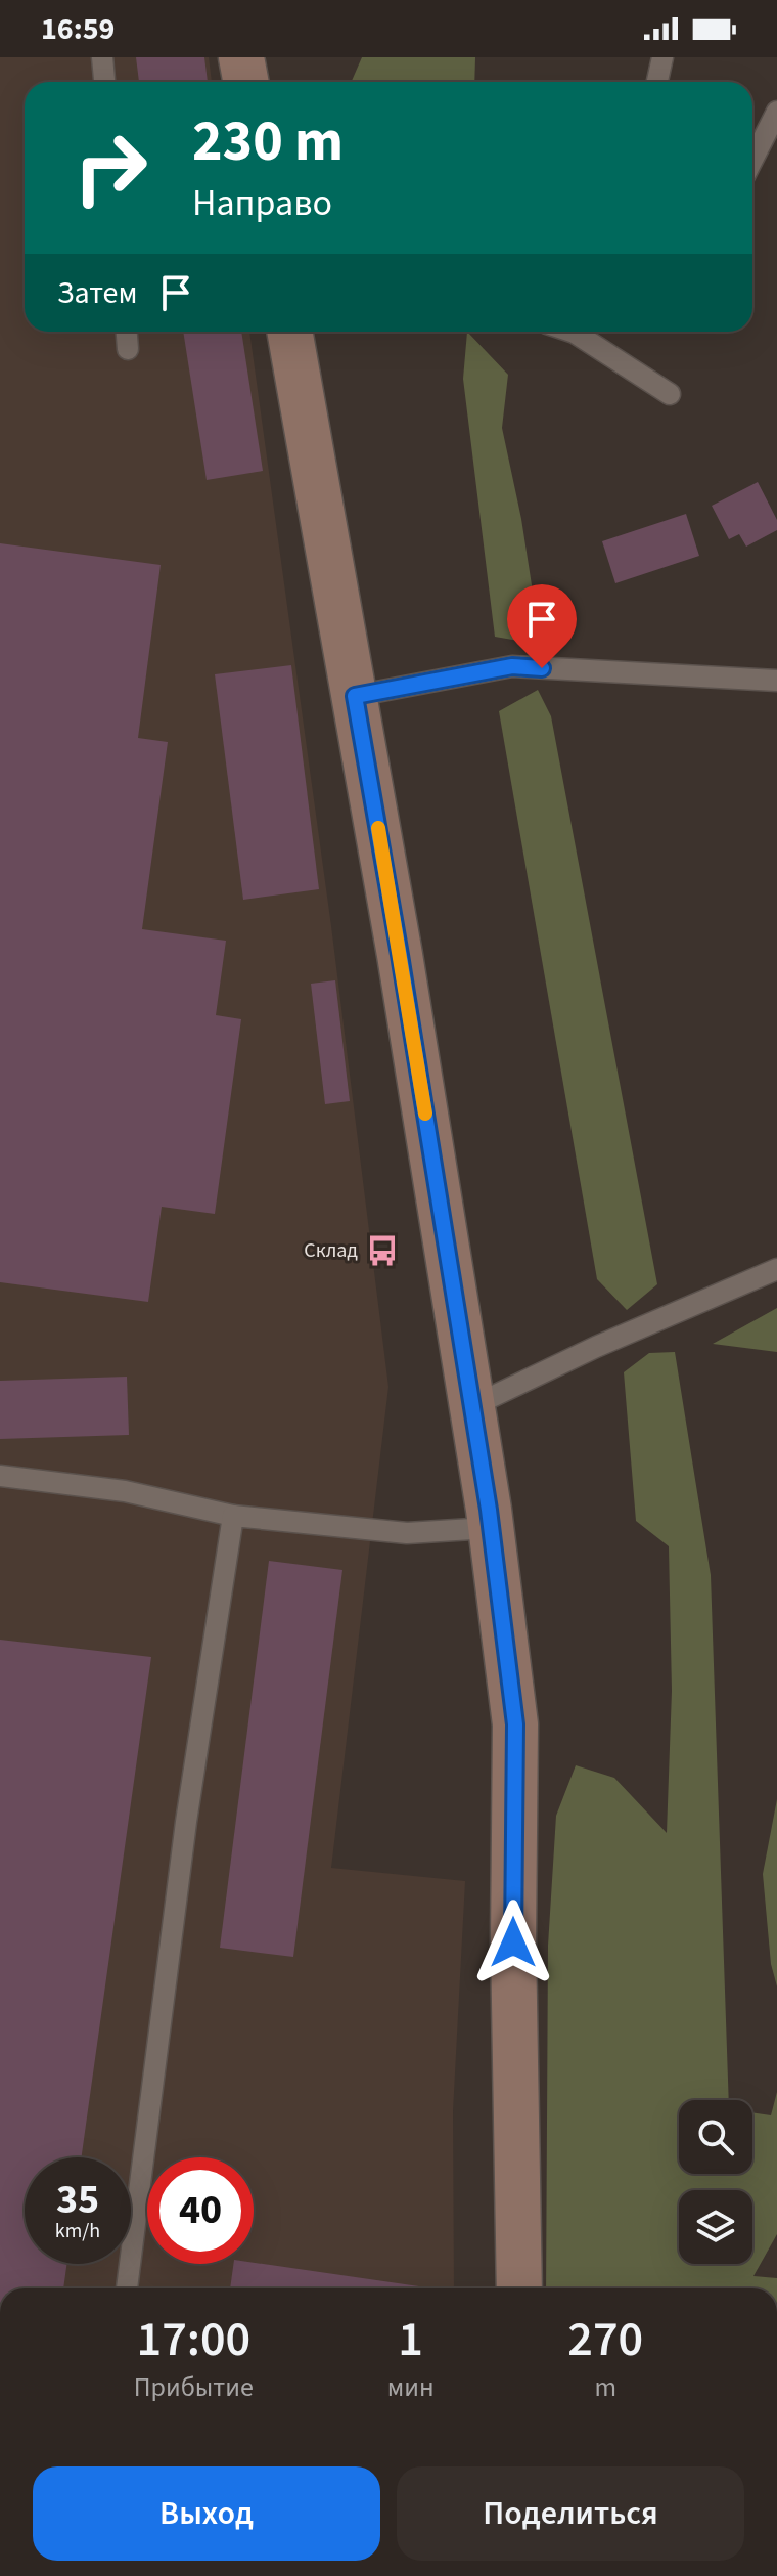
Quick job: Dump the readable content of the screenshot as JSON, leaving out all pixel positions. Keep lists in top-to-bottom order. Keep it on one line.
{"places":{"bus stop":["Склад"]},"page":{"status":"16:59","turn":["230 m","Направо"],"then":"Затем","speed":"35 km/h","limit":"40","eta":["17:00","Прибытие","1","мин","270","m"],"buttons":["Выход","Поделиться"]}}
